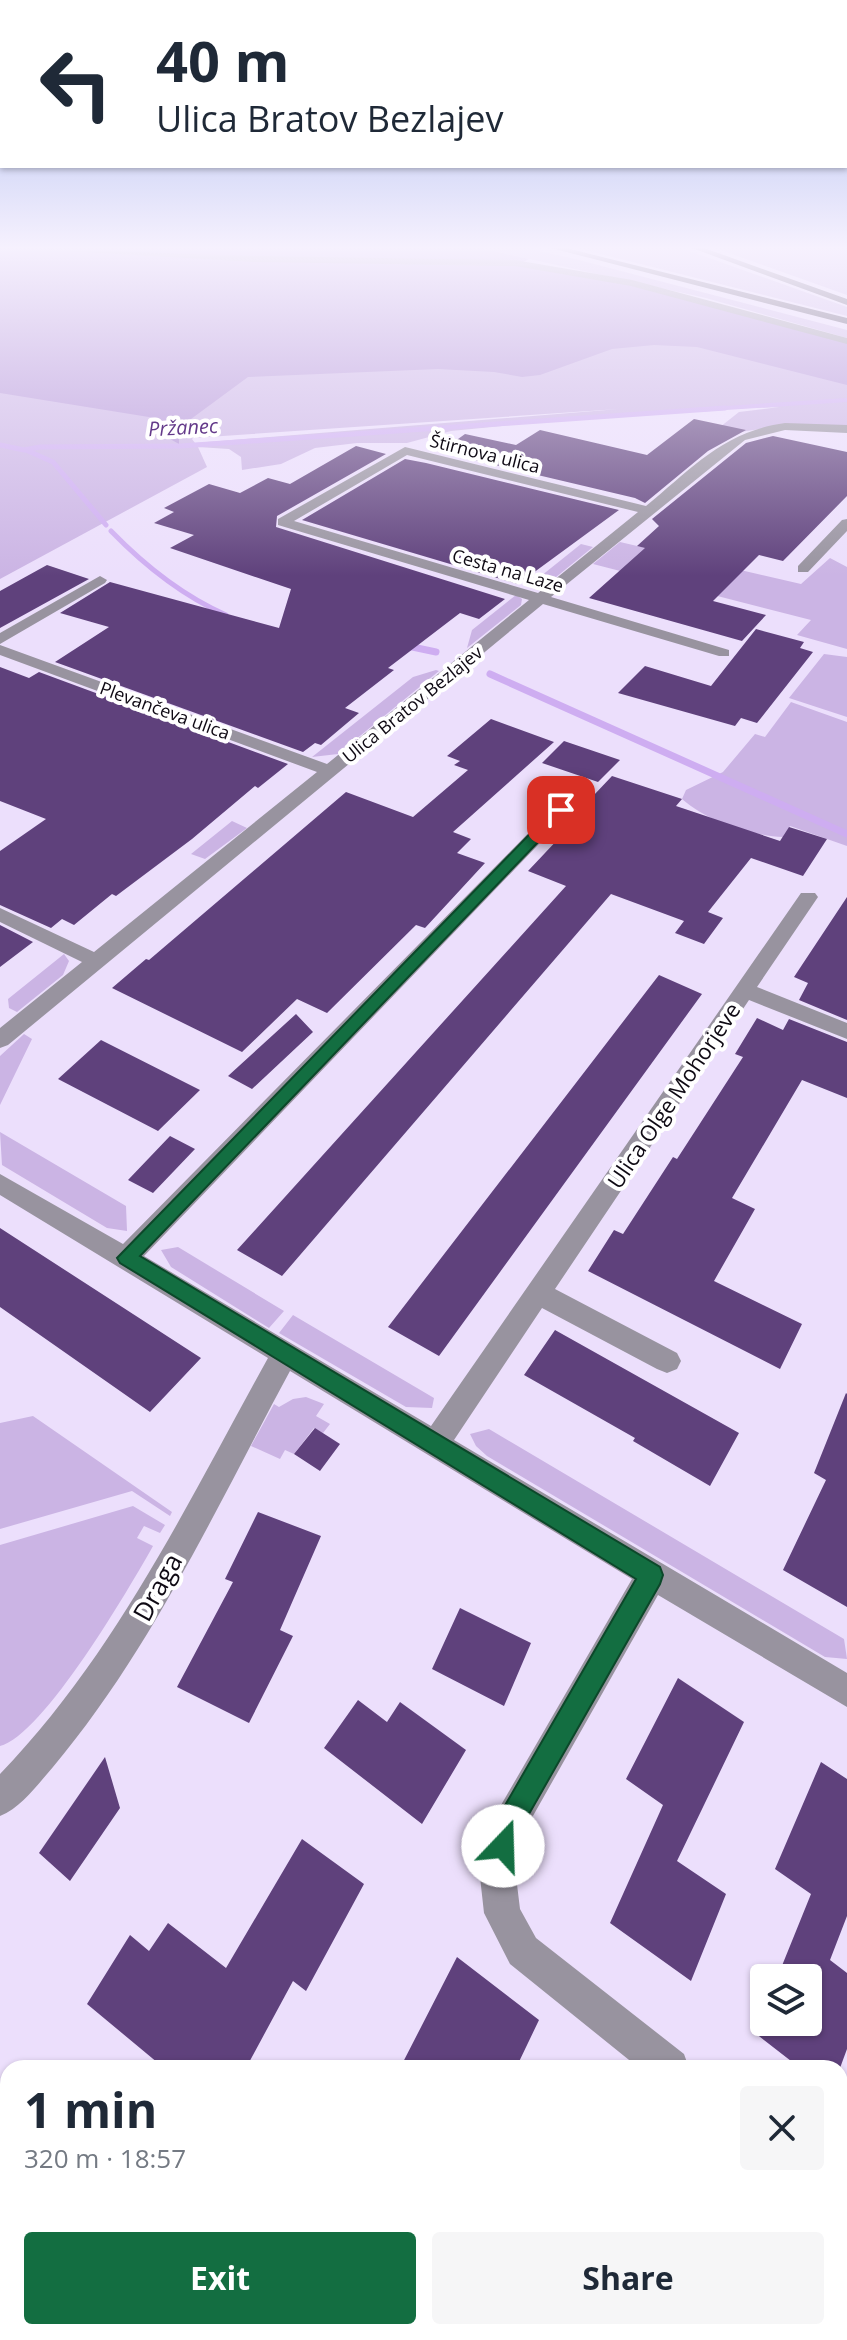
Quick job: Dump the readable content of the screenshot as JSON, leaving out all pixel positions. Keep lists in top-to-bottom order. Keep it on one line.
{"streets":{"street":["Štirnova ulica","Cesta na Laze","Ulica Bratov Bezlajev","Plevančeva ulica","Ulica Olge Mohorjeve","Draga"]},"crossings":[["Štirnova ulica","Cesta na Laze"],["Štirnova ulica","Ulica Bratov Bezlajev"],["Cesta na Laze","Ulica Bratov Bezlajev"],["Ulica Bratov Bezlajev","Plevančeva ulica"]],"water":["Pržanec"],"page":{"turn":["40 m","Ulica Bratov Bezlajev"],"heading":["1 min","320 m · 18:57"],"buttons":["Exit","Share"]}}
